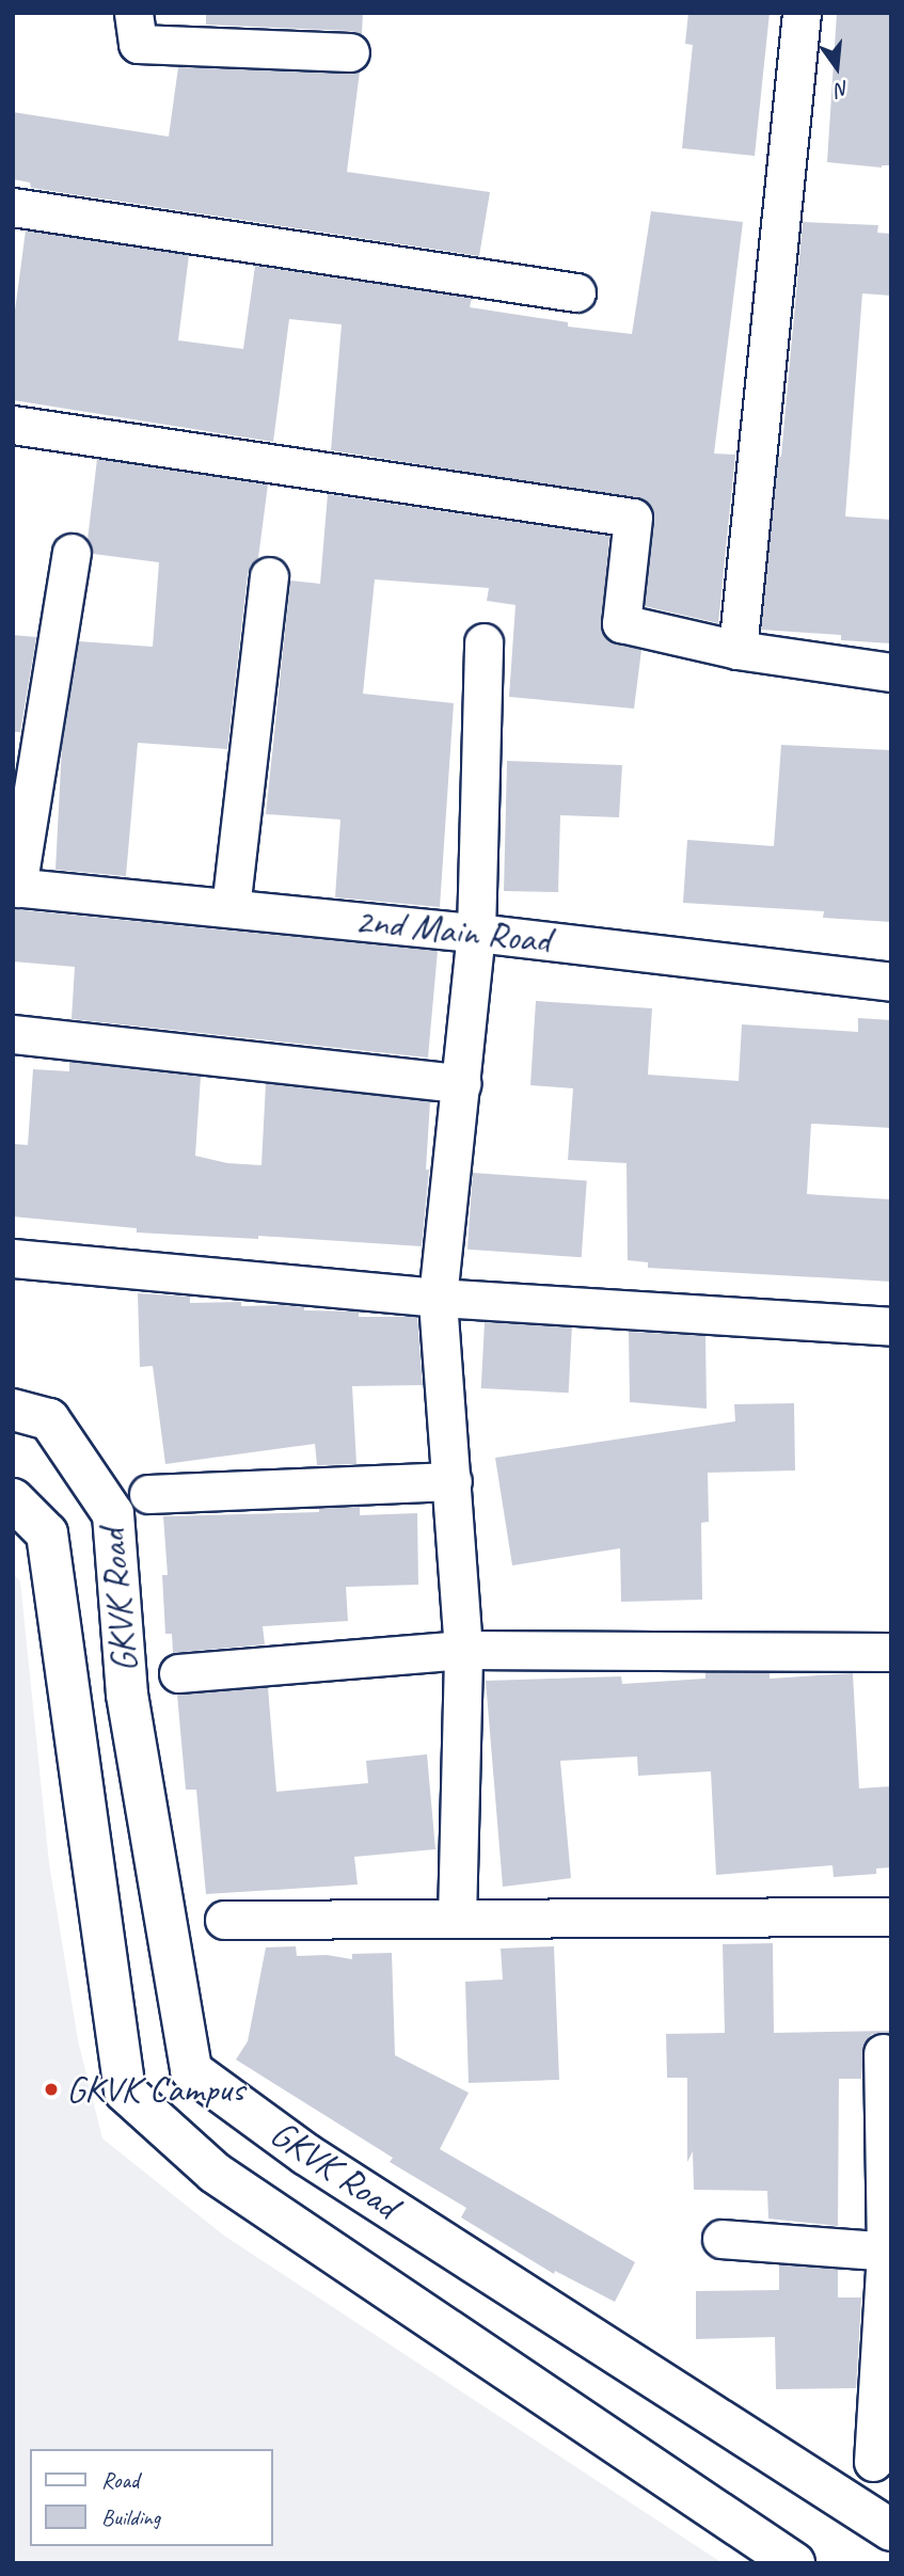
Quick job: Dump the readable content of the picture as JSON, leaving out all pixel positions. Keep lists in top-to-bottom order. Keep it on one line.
{"streets":{"main road":["GKVK Road"],"street":["2nd Main Road"]},"places":["GKVK Campus"],"legend":["Road","Building"],"north":"bottom"}
